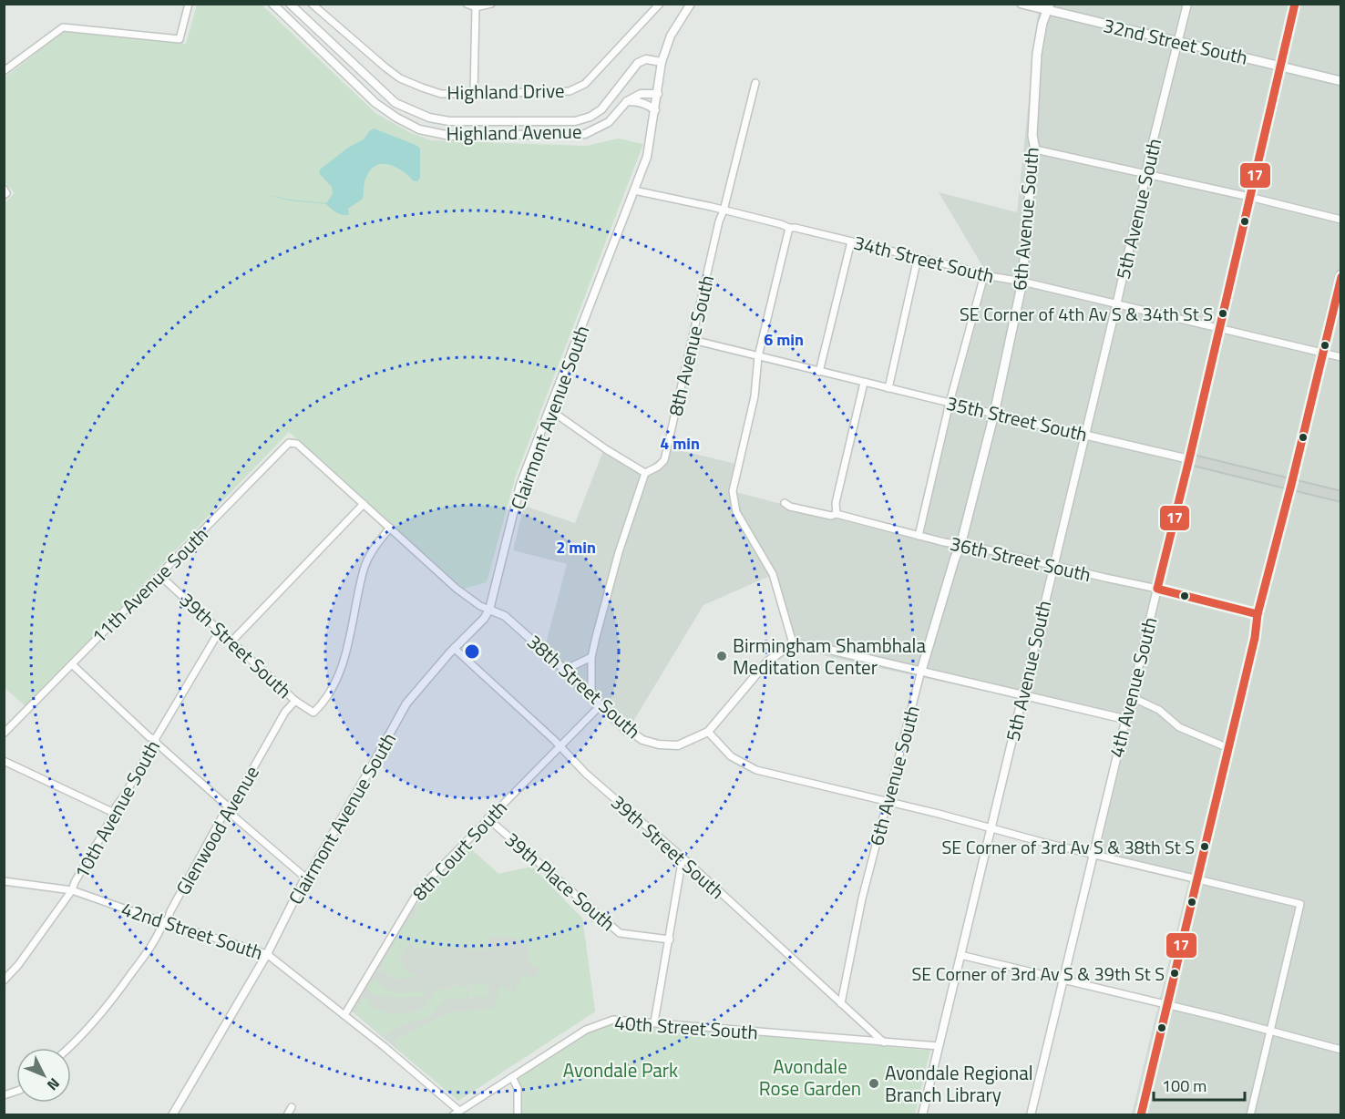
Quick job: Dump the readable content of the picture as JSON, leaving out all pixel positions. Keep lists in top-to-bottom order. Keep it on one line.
{"streets":{"main road":["32nd Street South","6th Avenue South","35th Street South","36th Street South","4th Avenue South"],"street":["Highland Drive","Highland Avenue","5th Avenue South","34th Street South","8th Avenue South","Clairmont Avenue South","11th Avenue South","39th Street South","38th Street South","10th Avenue South","Glenwood Avenue","8th Court South","39th Place South","42nd Street South","40th Street South"]},"crossings":[["32nd Street South","5th Avenue South"],["32nd Street South","6th Avenue South"],["32nd Street South","4th Avenue South"],["Highland Avenue","Clairmont Avenue South"],["5th Avenue South","34th Street South"],["5th Avenue South","35th Street South"],["5th Avenue South","36th Street South"],["5th Avenue South","40th Street South"],["6th Avenue South","34th Street South"],["6th Avenue South","35th Street South"],["6th Avenue South","36th Street South"],["6th Avenue South","39th Street South"],["34th Street South","8th Avenue South"],["34th Street South","Clairmont Avenue South"],["34th Street South","4th Avenue South"],["8th Avenue South","35th Street South"],["Clairmont Avenue South","39th Street South"],["Clairmont Avenue South","38th Street South"],["Clairmont Avenue South","42nd Street South"],["35th Street South","4th Avenue South"],["36th Street South","4th Avenue South"],["11th Avenue South","39th Street South"],["11th Avenue South","38th Street South"],["39th Street South","38th Street South"],["39th Street South","10th Avenue South"],["39th Street South","Glenwood Avenue"],["39th Street South","8th Court South"],["39th Street South","40th Street South"],["38th Street South","8th Court South"],["10th Avenue South","42nd Street South"],["Glenwood Avenue","42nd Street South"],["8th Court South","39th Place South"],["8th Court South","42nd Street South"],["42nd Street South","40th Street South"]],"parks":["Avondale Rose Garden","Avondale Park"],"places":["SE Corner of 4th Av S & 34th St S","Birmingham Shambhala Meditation Center","SE Corner of 3rd Av S & 38th St S","SE Corner of 3rd Av S & 39th St S","Avondale Regional Branch Library"],"lines":["transit line 17"],"scale_bar":"100 m","north":"bottom right","rings":["6 min","4 min","2 min"]}
